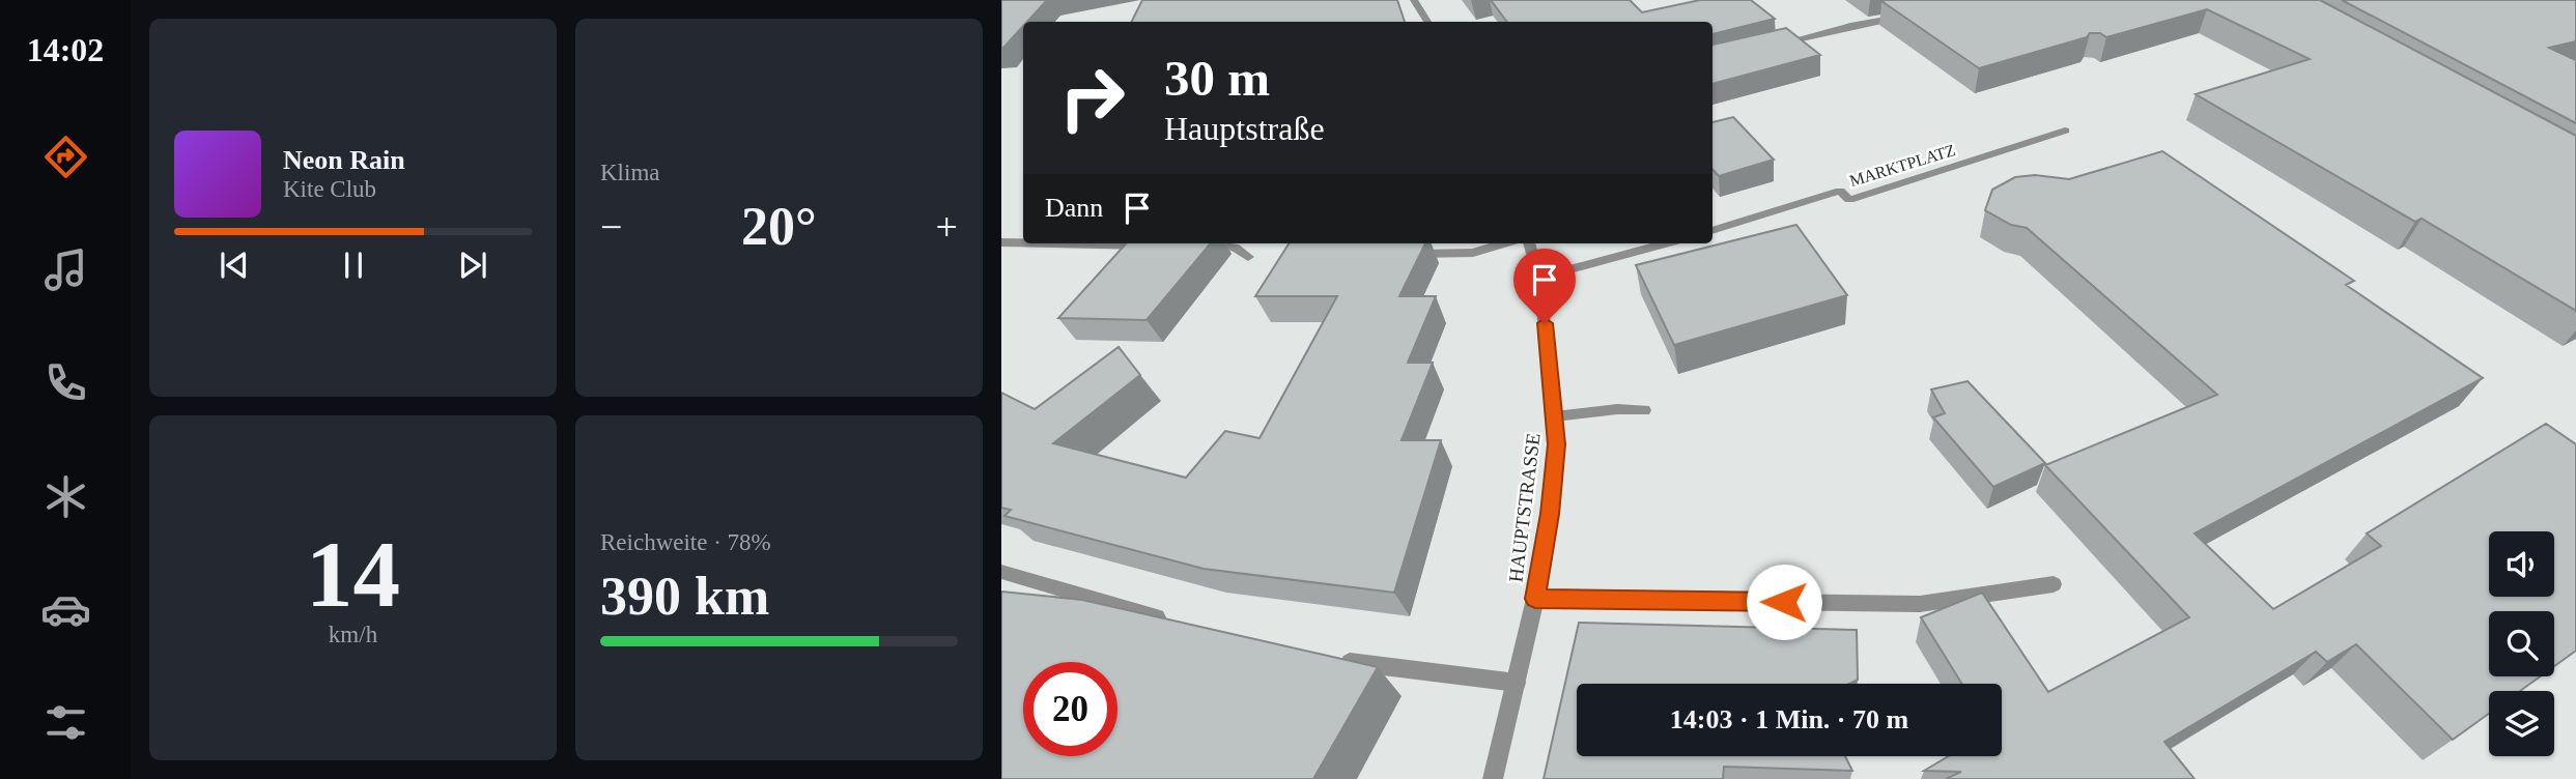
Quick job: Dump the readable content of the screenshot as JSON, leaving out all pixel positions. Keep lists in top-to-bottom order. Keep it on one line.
{"streets":{"street":["MARKTPLATZ","HAUPTSTRASSE"]},"page":{"tabs":"14:02","tile":["Klima",["14","km/h"],["Reichweite · 78%","390 km"]],"turn":["30 m","Hauptstraße"],"song":["Neon Rain","Kite Club"],"then":"Dann","heat":["−","20°","+"],"limit":"20","trip":"14:03 · 1 Min. · 70 m"}}
